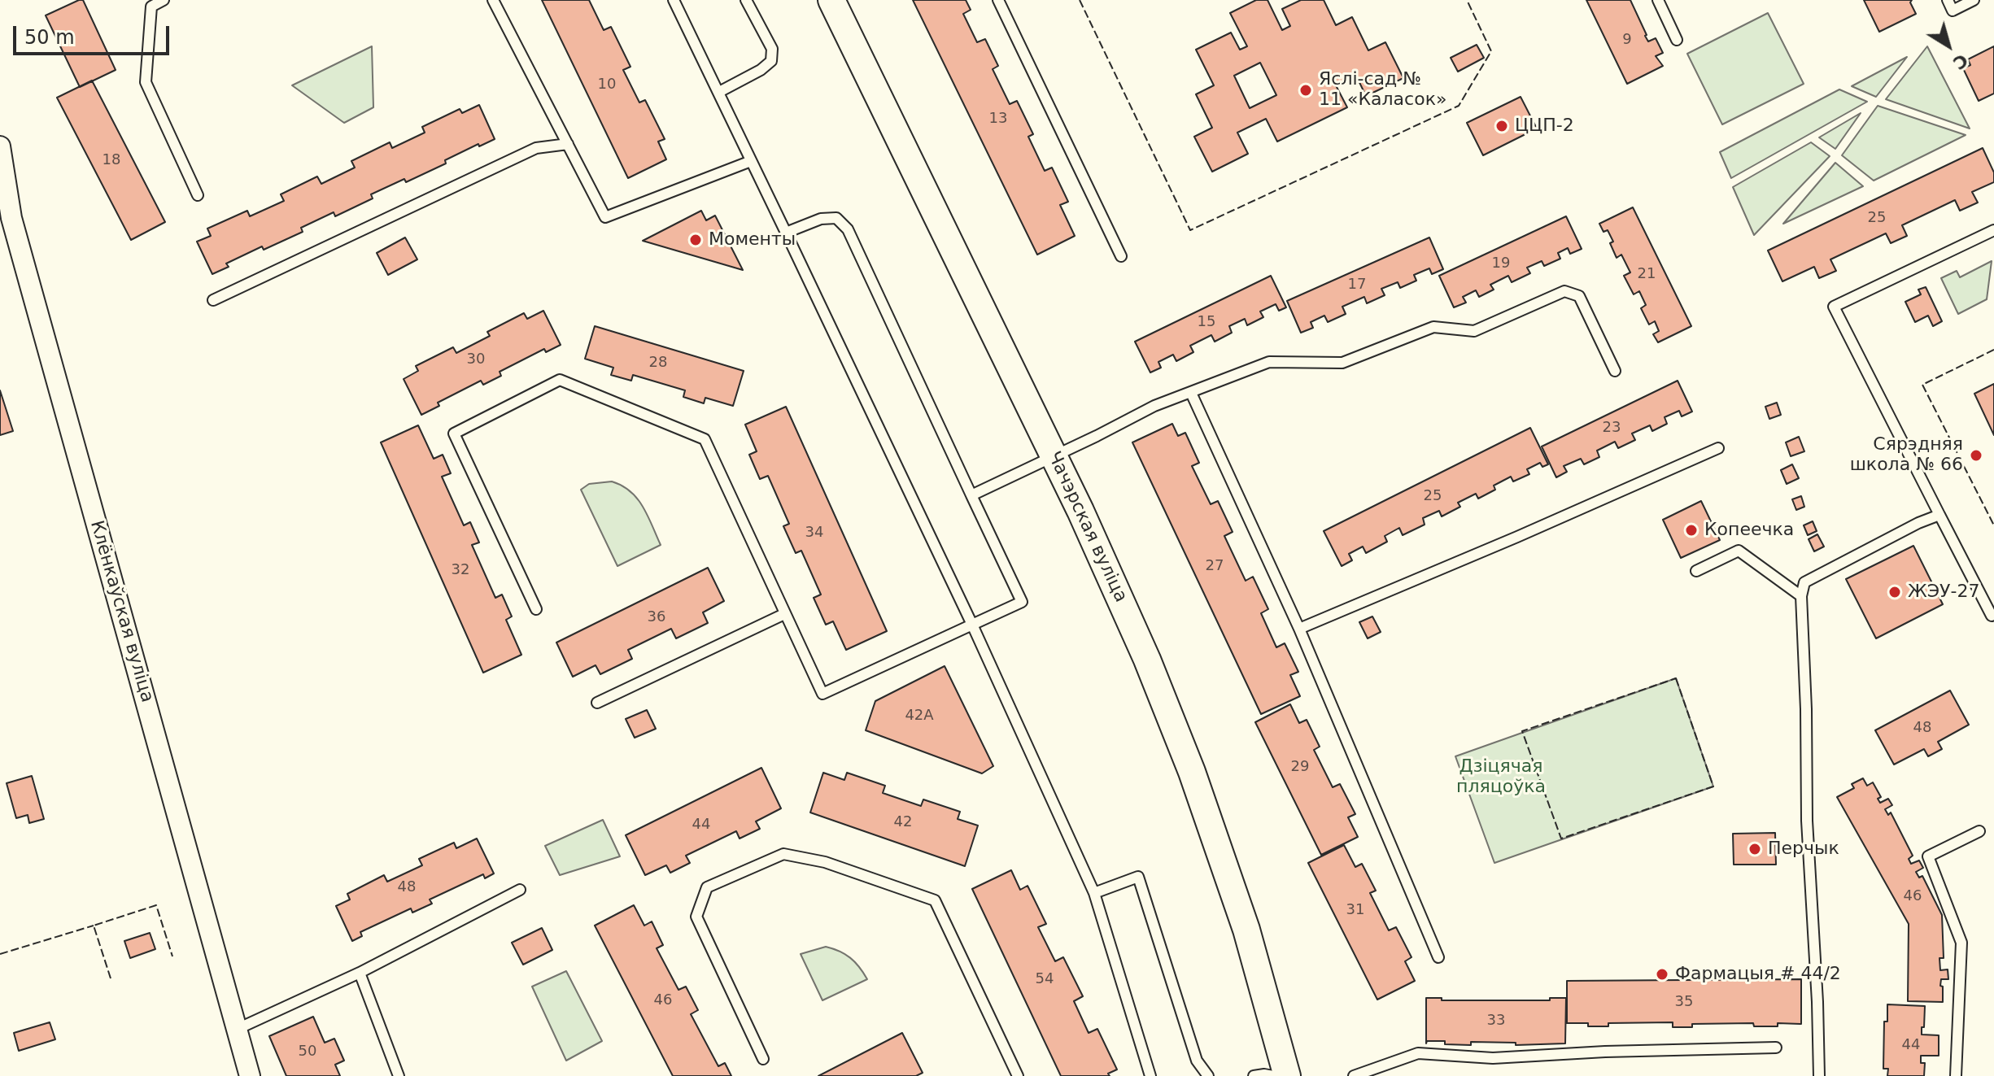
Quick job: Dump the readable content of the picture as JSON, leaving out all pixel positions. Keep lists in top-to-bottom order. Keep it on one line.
{"streets":{"main road":["Чачэрская вуліца"],"street":["Клёнкаўская вуліца"]},"parks":["Дзіцячая пляцоўка"],"places":["Яслі-сад № 11 «Каласок»","ЦЦП-2","Моменты","Сярэдняя школа № 66","Копеечка","ЖЭУ-27","Перчык","Фармацыя # 44/2"],"house_numbers":["9","10","13","18","25","19","21","17","15","30","28","23","25","34","27","32","36","42А","48","29","42","44","48","46","31","54","46","35","33","44","50"],"scale_bar":"50 m","north":"bottom right"}
